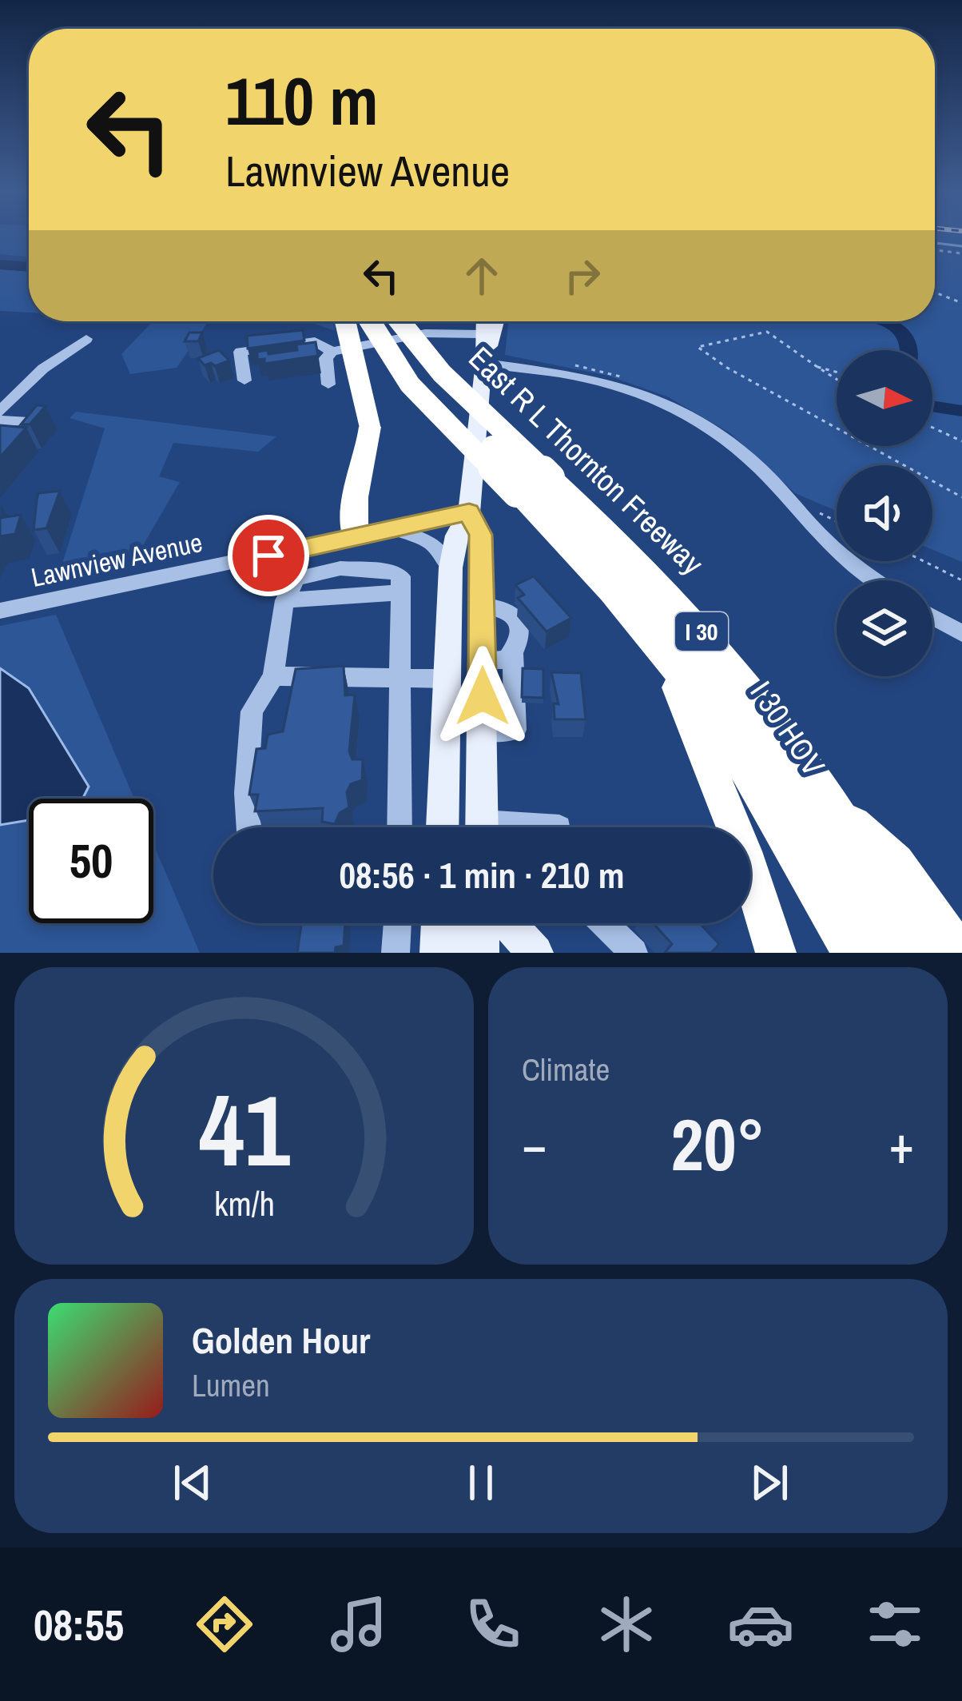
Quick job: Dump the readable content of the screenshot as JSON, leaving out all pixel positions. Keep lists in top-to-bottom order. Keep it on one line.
{"streets":{"highway":["East R L Thornton Freeway","I 30","I 30 HOV"],"street":["Lawnview Avenue"]},"crossings":[["East R L Thornton Freeway","I 30 HOV"]],"north":"right","page":{"turn":["110 m","Lawnview Avenue"],"limit":"50","trip":"08:56 · 1 min · 210 m","tile":"Climate","heat":["−","20°","+"],"song":["Golden Hour","Lumen"],"tabs":"08:55","gauge":["41","km/h"]}}
